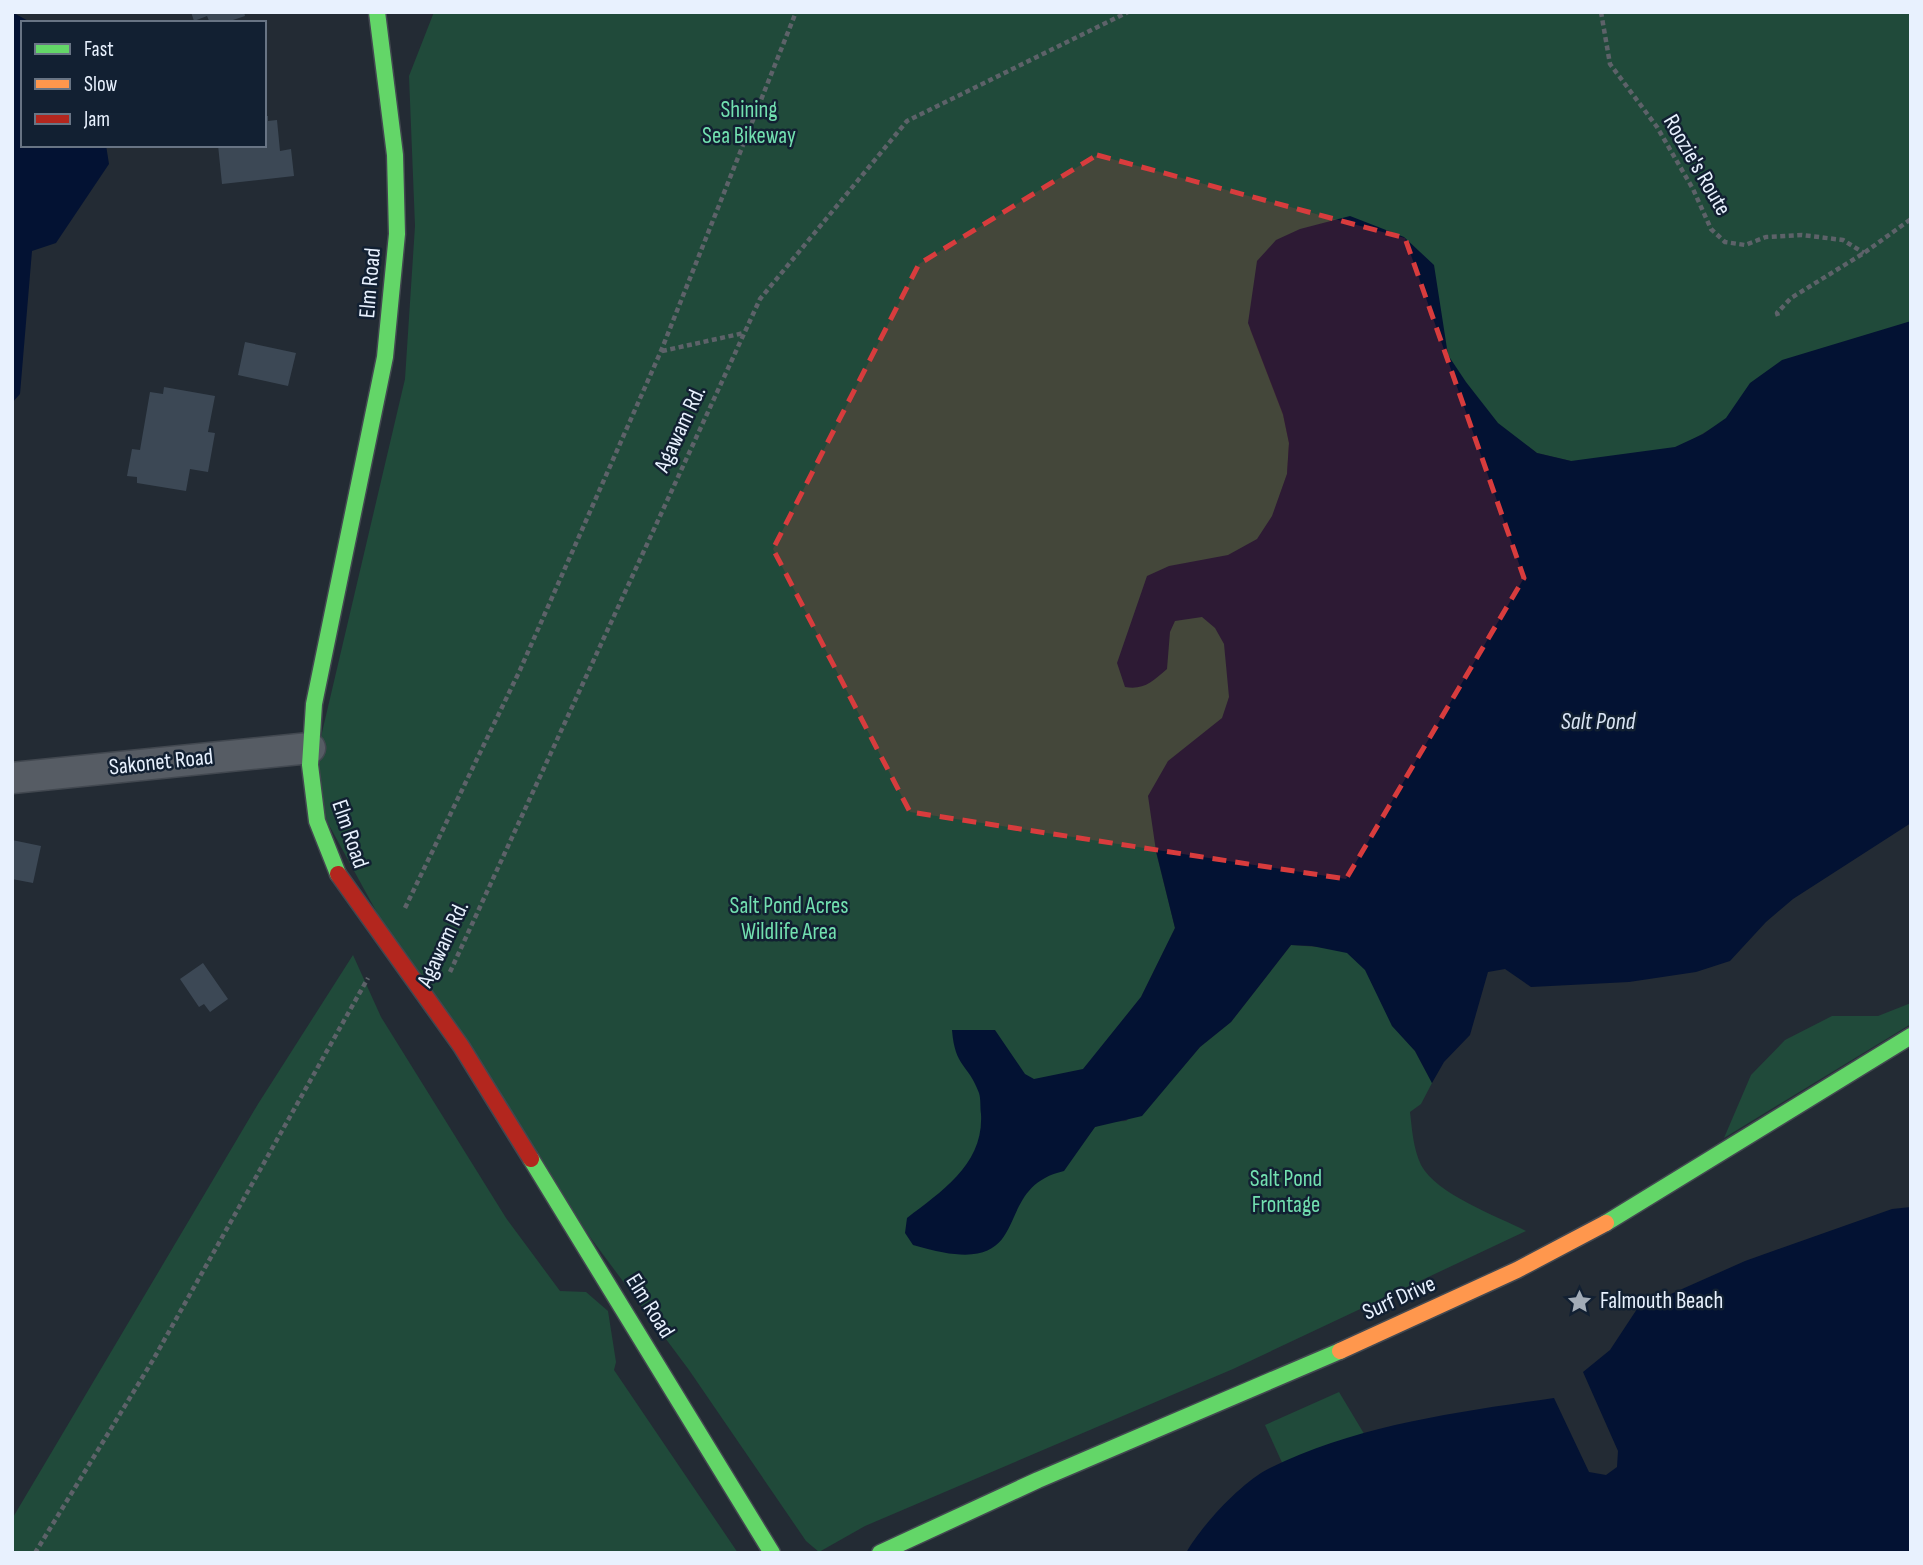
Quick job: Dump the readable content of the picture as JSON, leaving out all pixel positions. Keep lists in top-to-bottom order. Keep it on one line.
{"streets":{"street":["Elm Road","Sakonet Road","Surf Drive"],"path":["Roozie's Route","Agawam Rd."]},"crossings":[["Elm Road","Agawam Rd."],["Elm Road","Sakonet Road"]],"water":["Salt Pond"],"parks":["Shining Sea Bikeway","Salt Pond Acres Wildlife Area","Salt Pond Frontage"],"places":{"place":["Falmouth Beach"]},"legend":["Fast","Slow","Jam"]}
